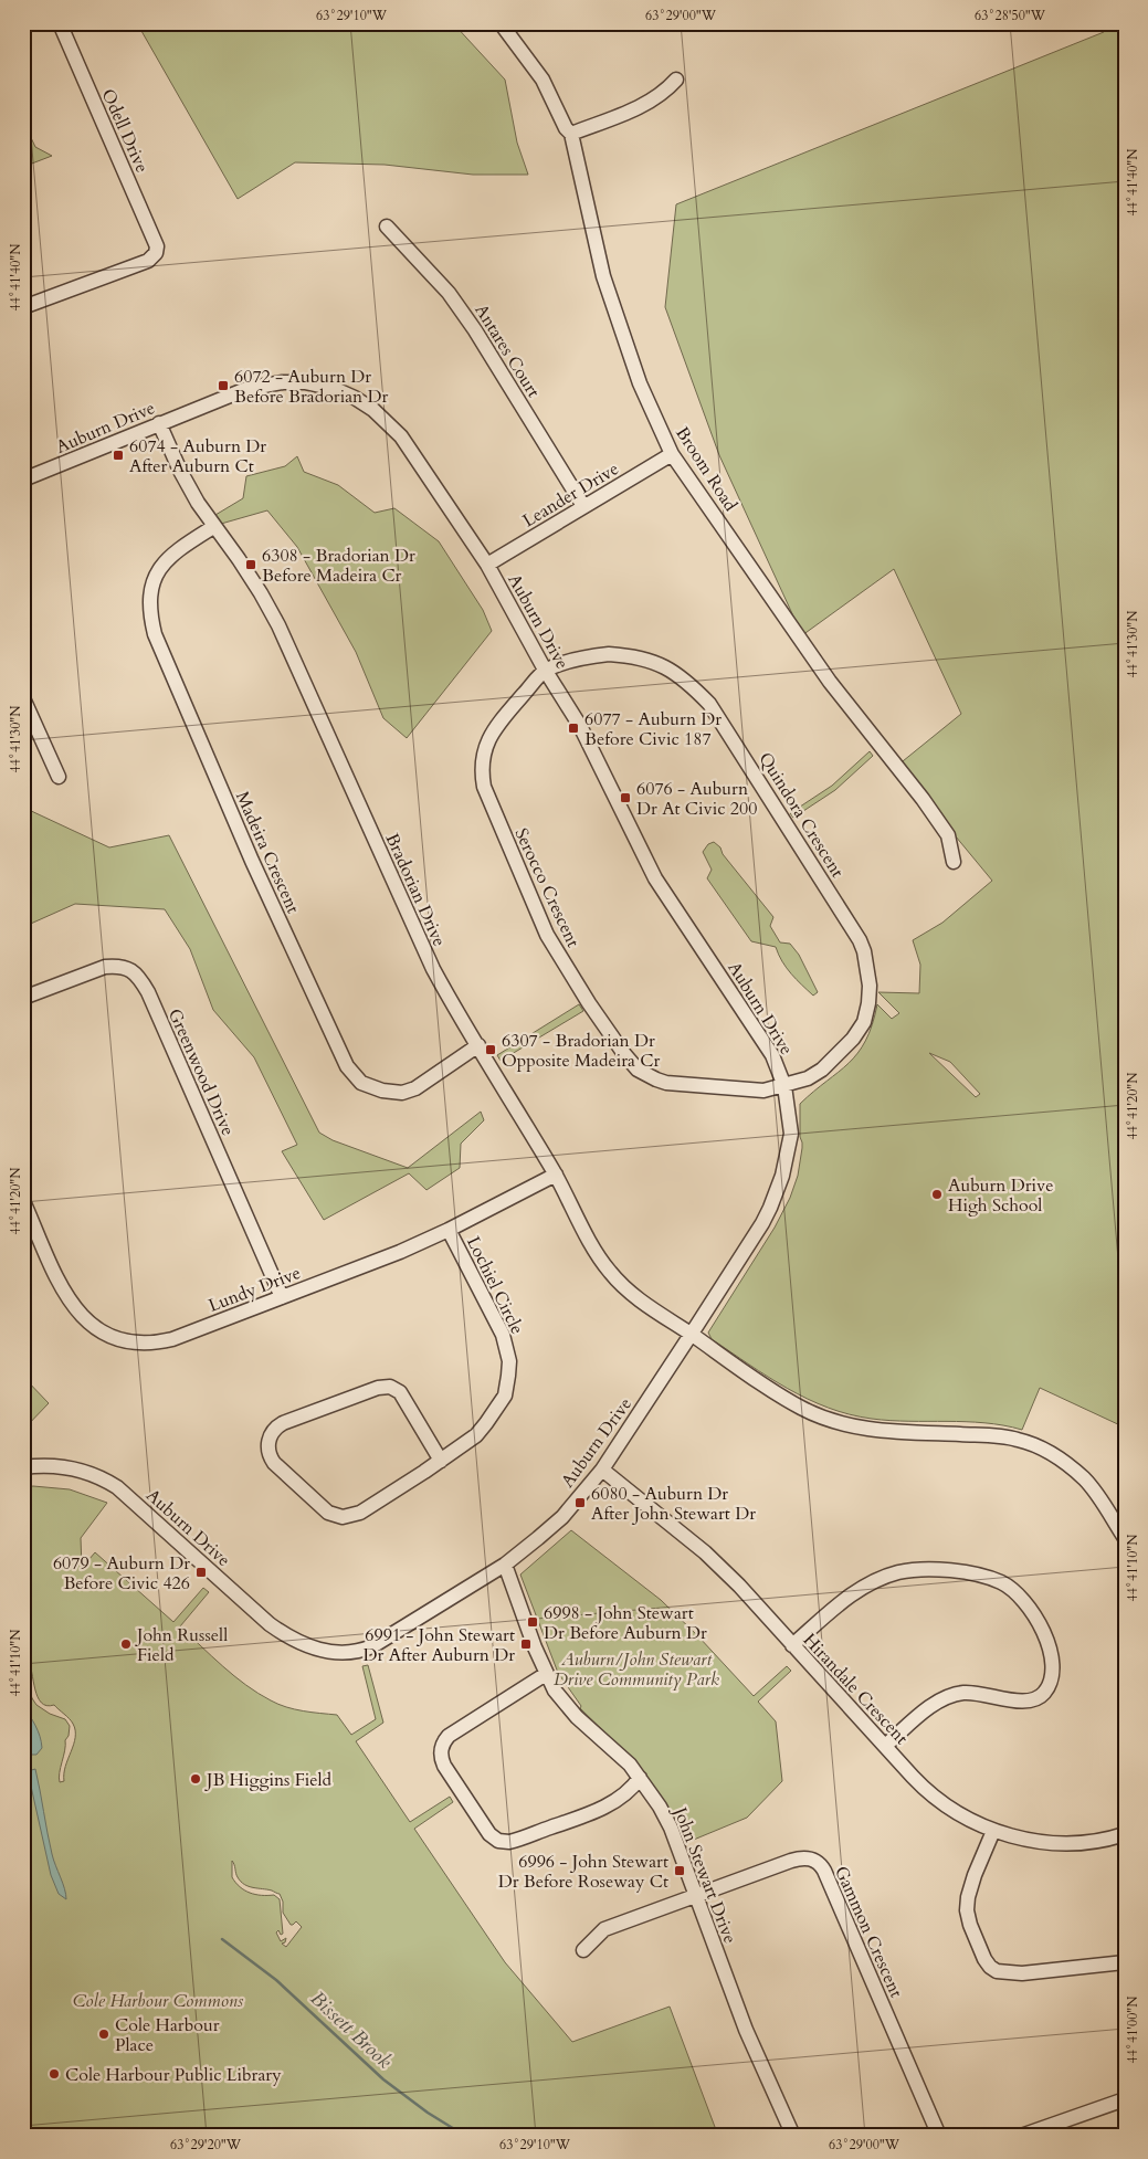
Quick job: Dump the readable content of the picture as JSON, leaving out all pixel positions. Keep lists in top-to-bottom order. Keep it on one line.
{"streets":{"street":["Odell Drive","Antares Court","Auburn Drive","Broom Road","Leander Drive","Quindora Crescent","Madeira Crescent","Serocco Crescent","Bradorian Drive","Greenwood Drive","Lochiel Circle","Lundy Drive","Hirandale Crescent","John Stewart Drive","Gammon Crescent"]},"crossings":[["Antares Court","Leander Drive"],["Auburn Drive","Leander Drive"],["Auburn Drive","Quindora Crescent"],["Auburn Drive","Serocco Crescent"],["Auburn Drive","Bradorian Drive"],["Auburn Drive","Hirandale Crescent"],["Auburn Drive","John Stewart Drive"],["Broom Road","Leander Drive"],["Quindora Crescent","Serocco Crescent"],["Madeira Crescent","Bradorian Drive"],["Bradorian Drive","Lundy Drive"],["Greenwood Drive","Lundy Drive"],["Lochiel Circle","Lundy Drive"],["John Stewart Drive","Gammon Crescent"]],"water":["Bissett Brook"],"parks":["Auburn/John Stewart Drive Community Park","Cole Harbour Commons"],"places":{"transit":["6072 - Auburn Dr Before Bradorian Dr","6074 - Auburn Dr After Auburn Ct","6308 - Bradorian Dr Before Madeira Cr","6077 - Auburn Dr Before Civic 187","6076 - Auburn Dr At Civic 200","6307 - Bradorian Dr Opposite Madeira Cr","6080 - Auburn Dr After John Stewart Dr","6079 - Auburn Dr Before Civic 426","6998 - John Stewart Dr Before Auburn Dr","6991 - John Stewart Dr After Auburn Dr","6996 - John Stewart Dr Before Roseway Ct"],"other":["Auburn Drive High School","John Russell Field","JB Higgins Field","Cole Harbour Place","Cole Harbour Public Library"]},"coordinates":["63°29'10\"W","63°29'00\"W","63°28'50\"W","44°41'40\"N","44°41'30\"N","44°41'20\"N","44°41'10\"N","44°41'00\"N","63°29'20\"W"]}
